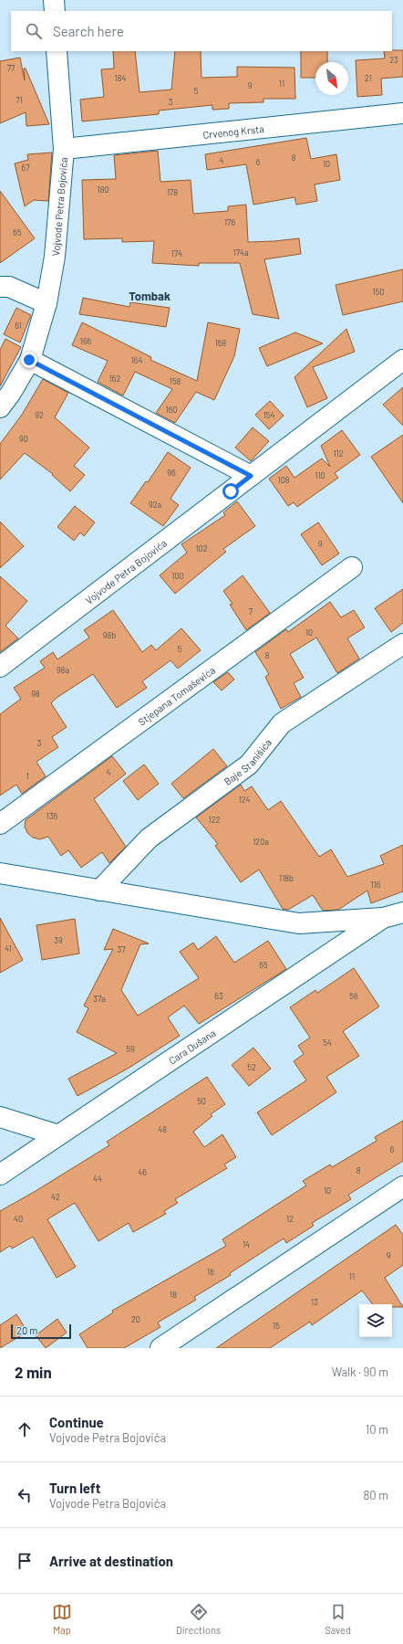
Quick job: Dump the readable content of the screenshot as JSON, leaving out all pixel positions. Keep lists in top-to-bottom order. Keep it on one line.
{"streets":{"street":["Crvenog Krsta","Vojvode Petra Bojovića","Stjepana Tomaševića","Baje Stanišića","Cara Dušana"]},"crossings":[["Crvenog Krsta","Vojvode Petra Bojovića"]],"districts":["Tombak"],"house_numbers":["23","77","184","21","11","9","5","71","3","8","4","6","10","67","180","178","176","65","174a","174","150","61","166","168","164","162","158","160","92","154","90","112","96","110","108","92a","9","102","100","7","10","98b","5","8","98a","98","3","4","1","124","136","122","120a","118b","116","39","41","37","65","63","56","37a","54","59","52","50","48","6","8","46","44","10","42","40","12","14","9","16","11","18","13","20","15"],"scale_bar":"20 m","north":"bottom right","page":{"search":"Search here","scale":"20 m","heading":["2 min","Walk · 90 m"],"list":[["Continue","Vojvode Petra Bojovića","10 m"],["Turn left","Vojvode Petra Bojovića","80 m"],"Arrive at destination"],"nav":["Map","Directions","Saved"]}}
